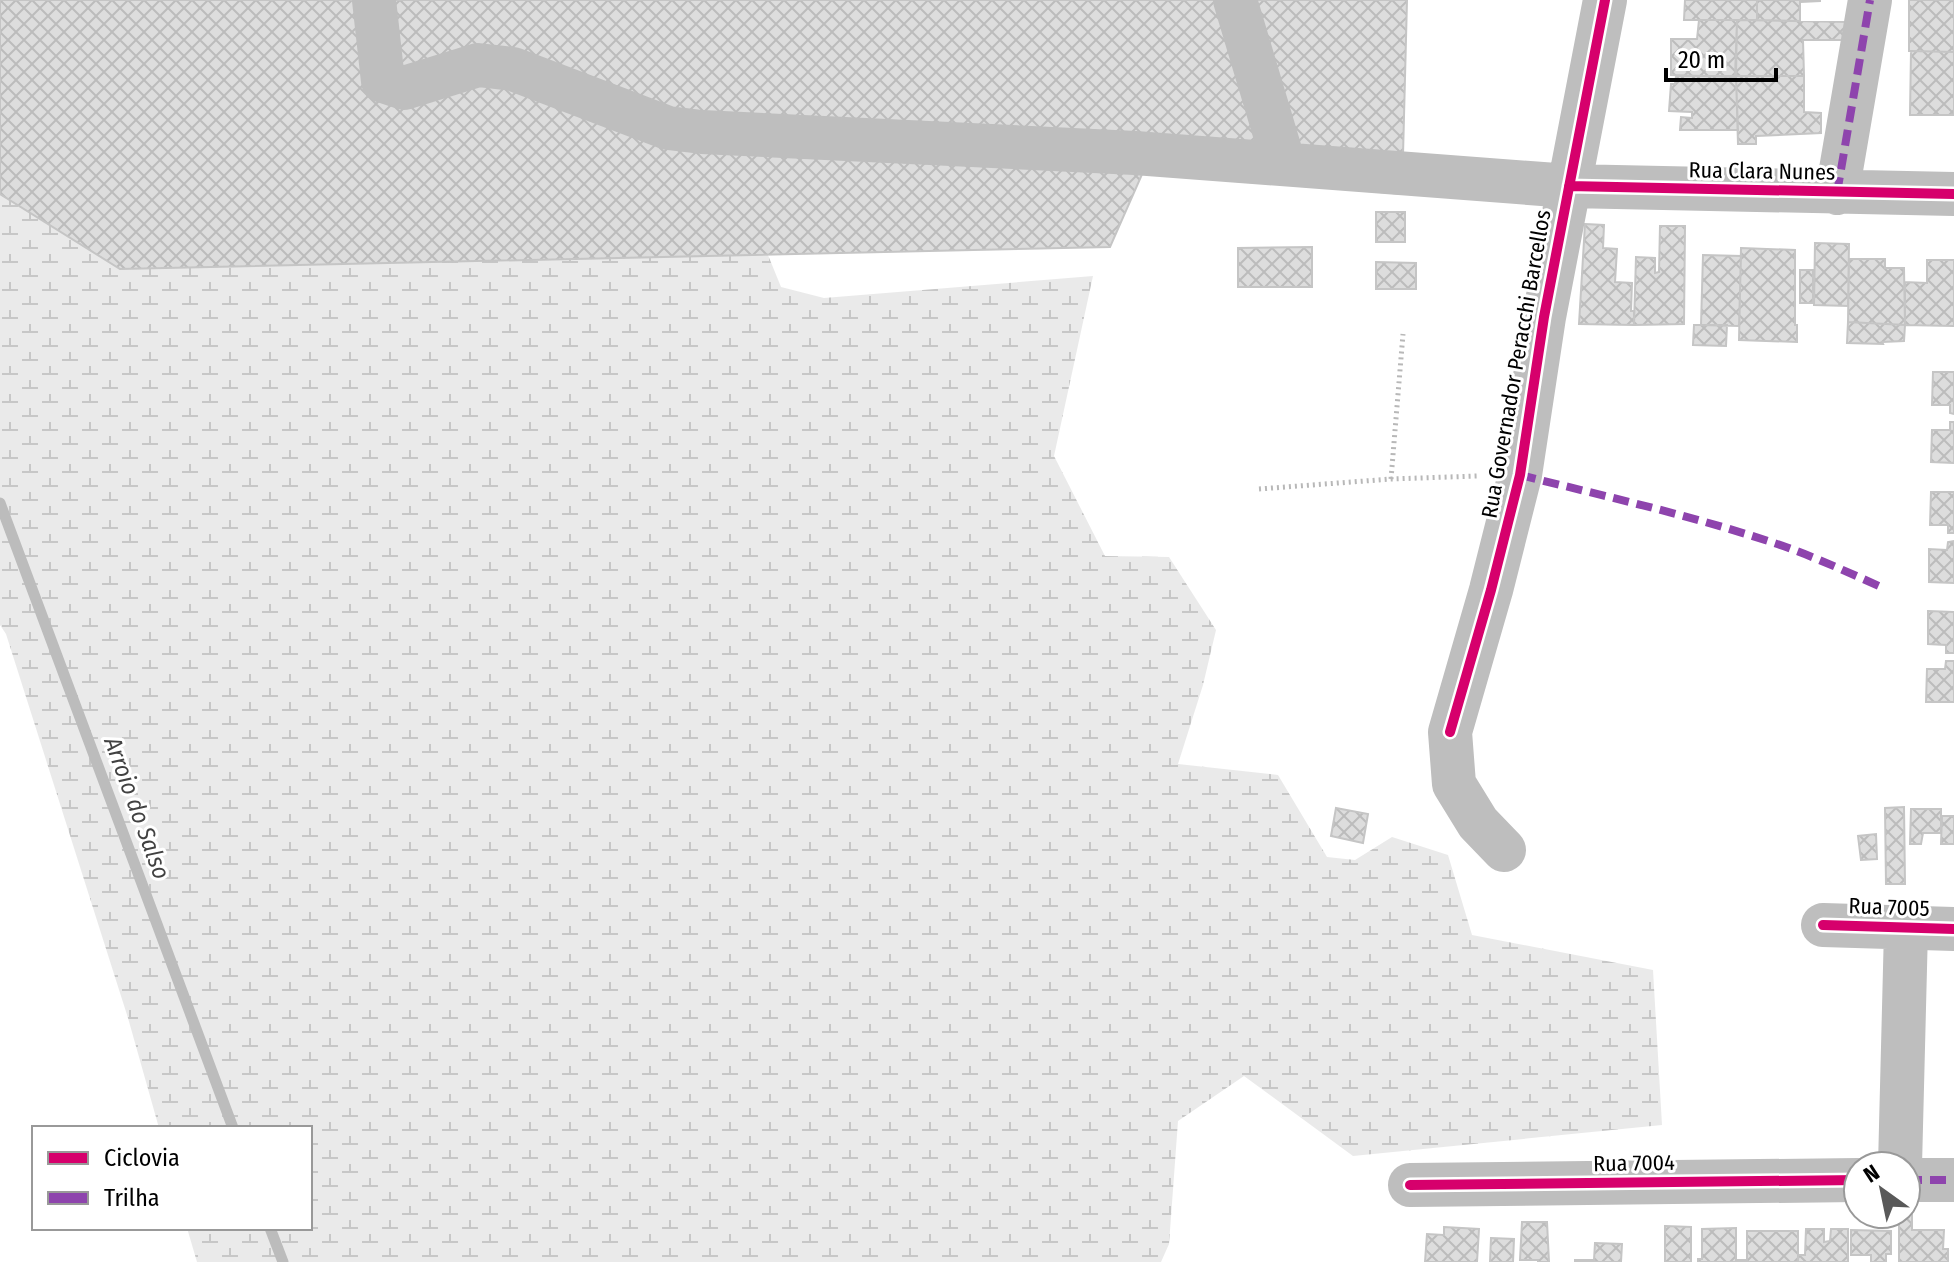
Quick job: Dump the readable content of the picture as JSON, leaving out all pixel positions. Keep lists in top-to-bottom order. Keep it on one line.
{"streets":{"street":["Rua Clara Nunes","Rua Governador Peracchi Barcellos","Rua 7005","Rua 7004"]},"crossings":[["Rua Clara Nunes","Rua Governador Peracchi Barcellos"]],"water":["Arroio do Salso"],"legend":["Ciclovia","Trilha"],"scale_bar":"20 m","north":"top left"}
